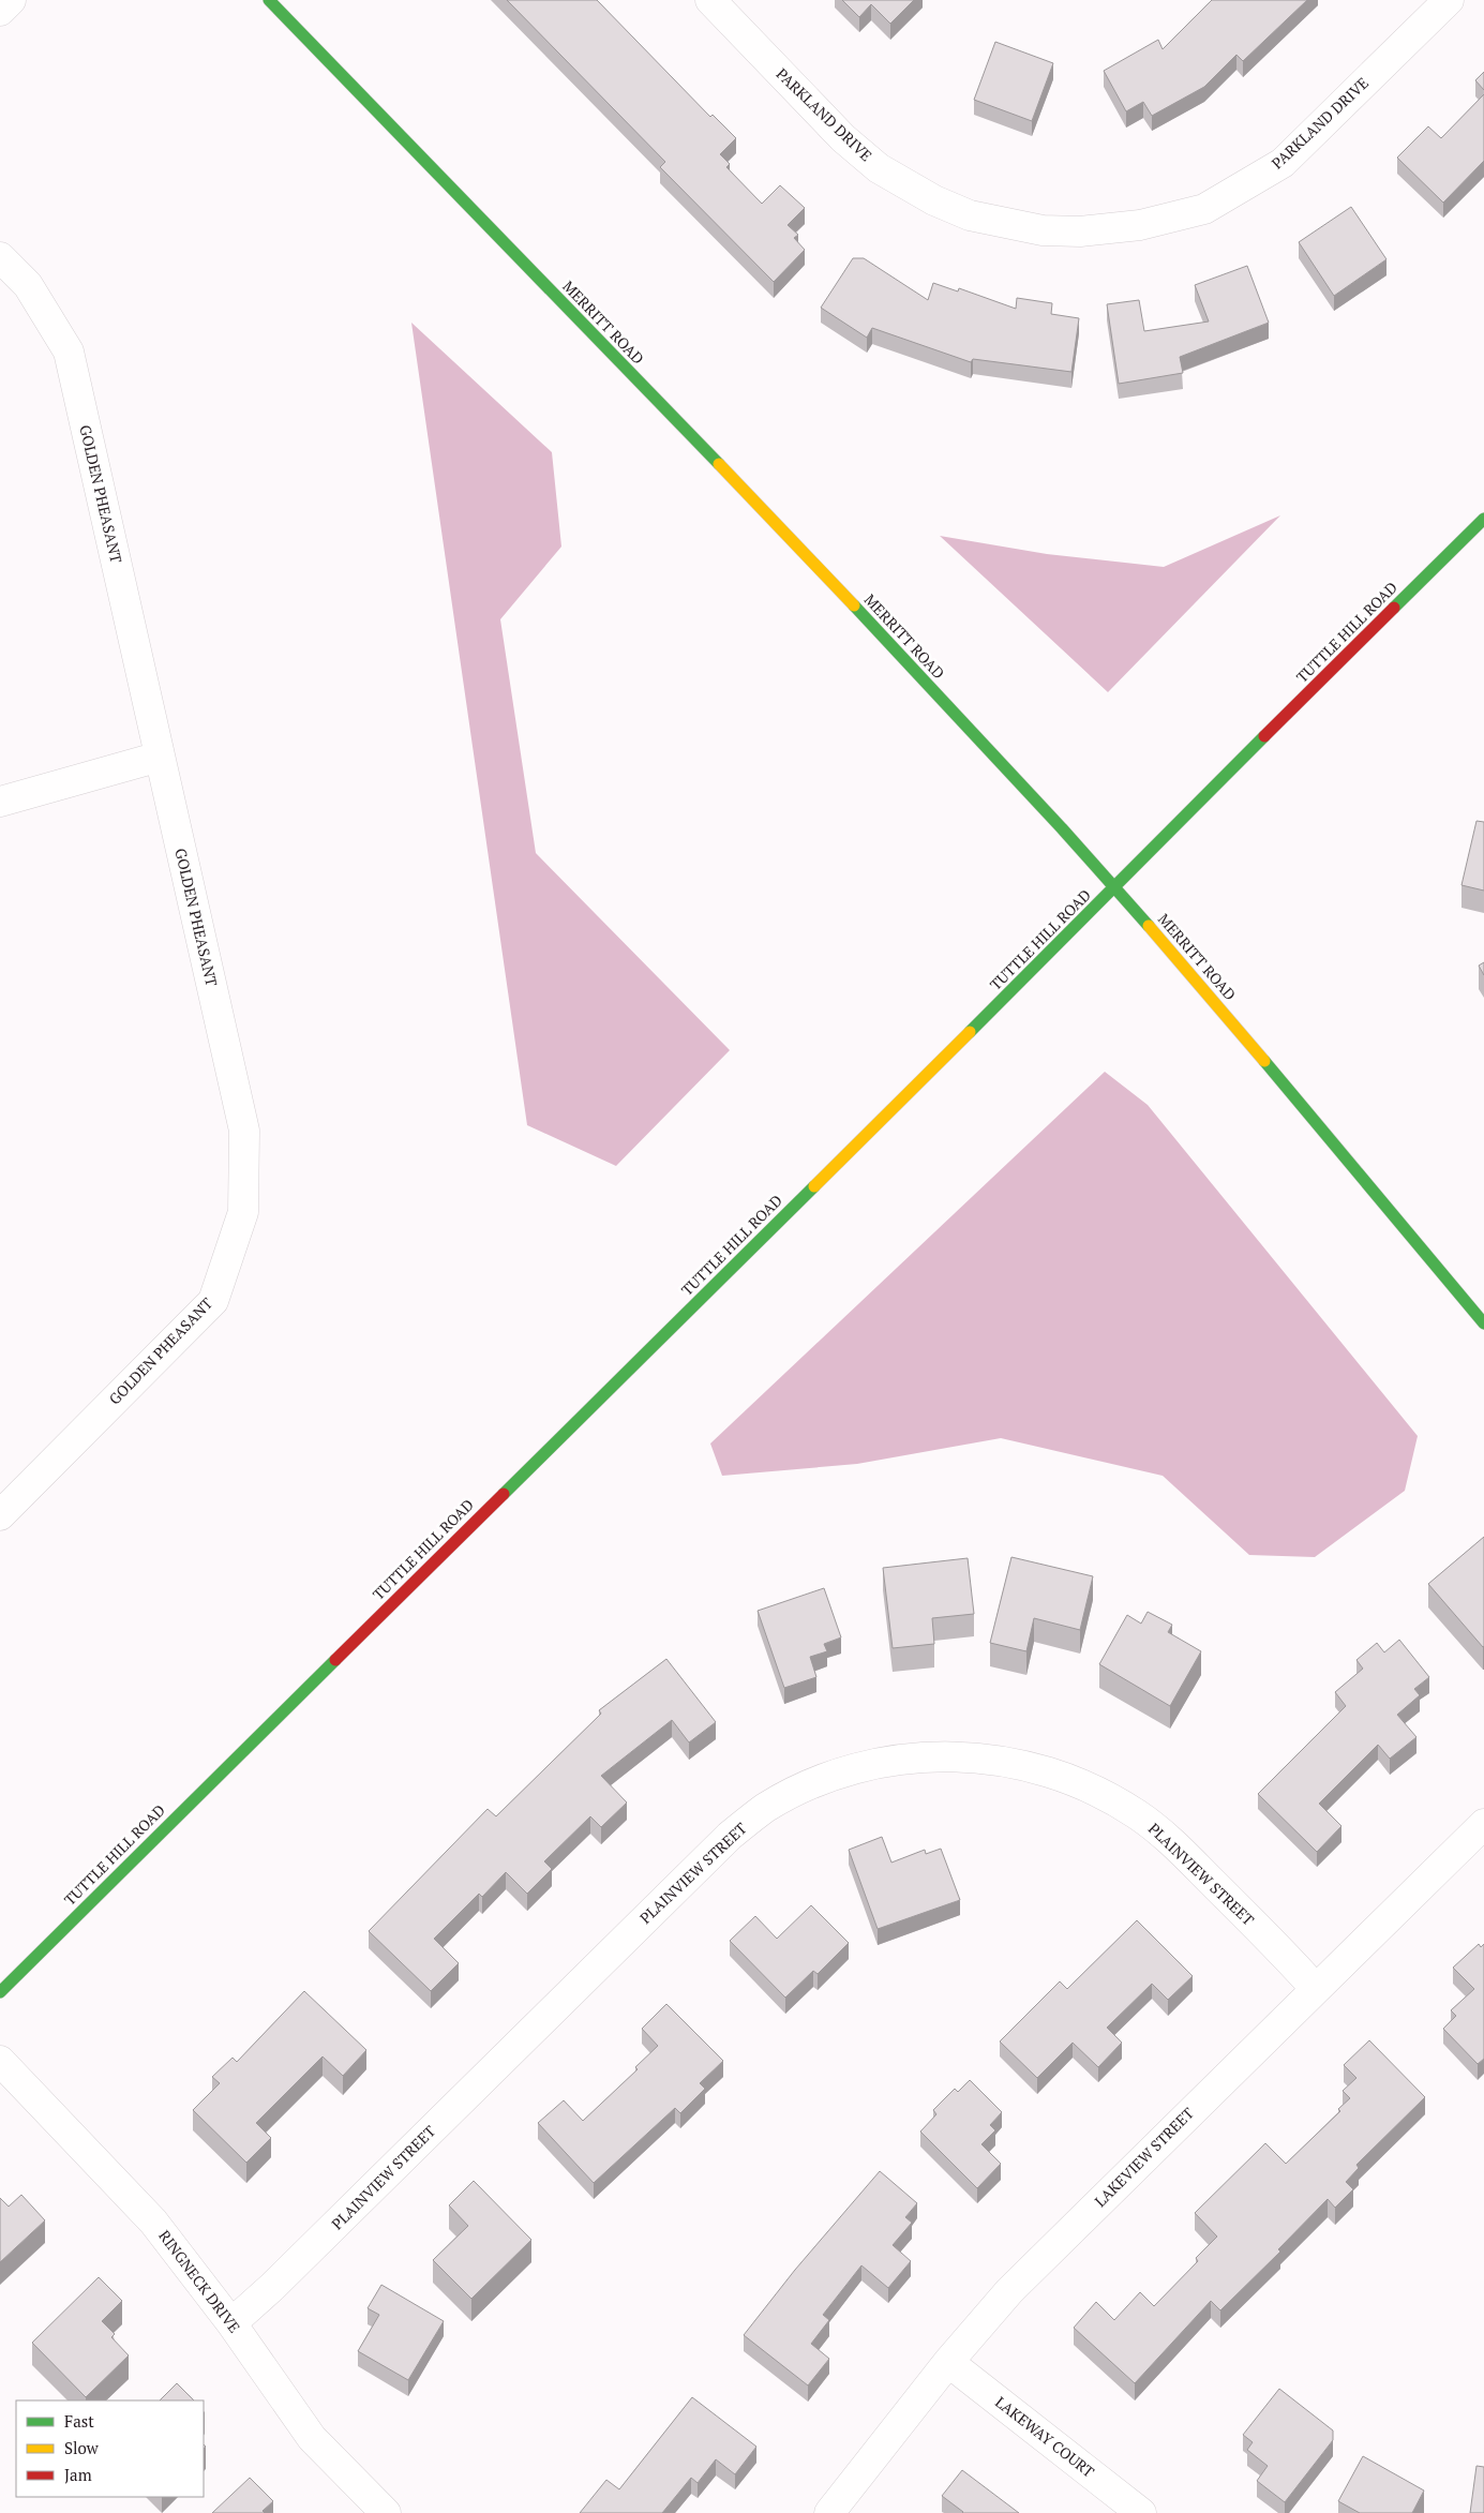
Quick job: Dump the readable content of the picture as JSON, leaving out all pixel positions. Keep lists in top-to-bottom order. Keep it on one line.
{"streets":{"main road":["MERRITT ROAD","TUTTLE HILL ROAD"],"street":["PARKLAND DRIVE","GOLDEN PHEASANT","PLAINVIEW STREET","LAKEVIEW STREET","RINGNECK DRIVE","LAKEWAY COURT"]},"crossings":[["MERRITT ROAD","TUTTLE HILL ROAD"],["PLAINVIEW STREET","LAKEVIEW STREET"],["PLAINVIEW STREET","RINGNECK DRIVE"],["LAKEVIEW STREET","LAKEWAY COURT"]],"legend":["Fast","Slow","Jam"]}
